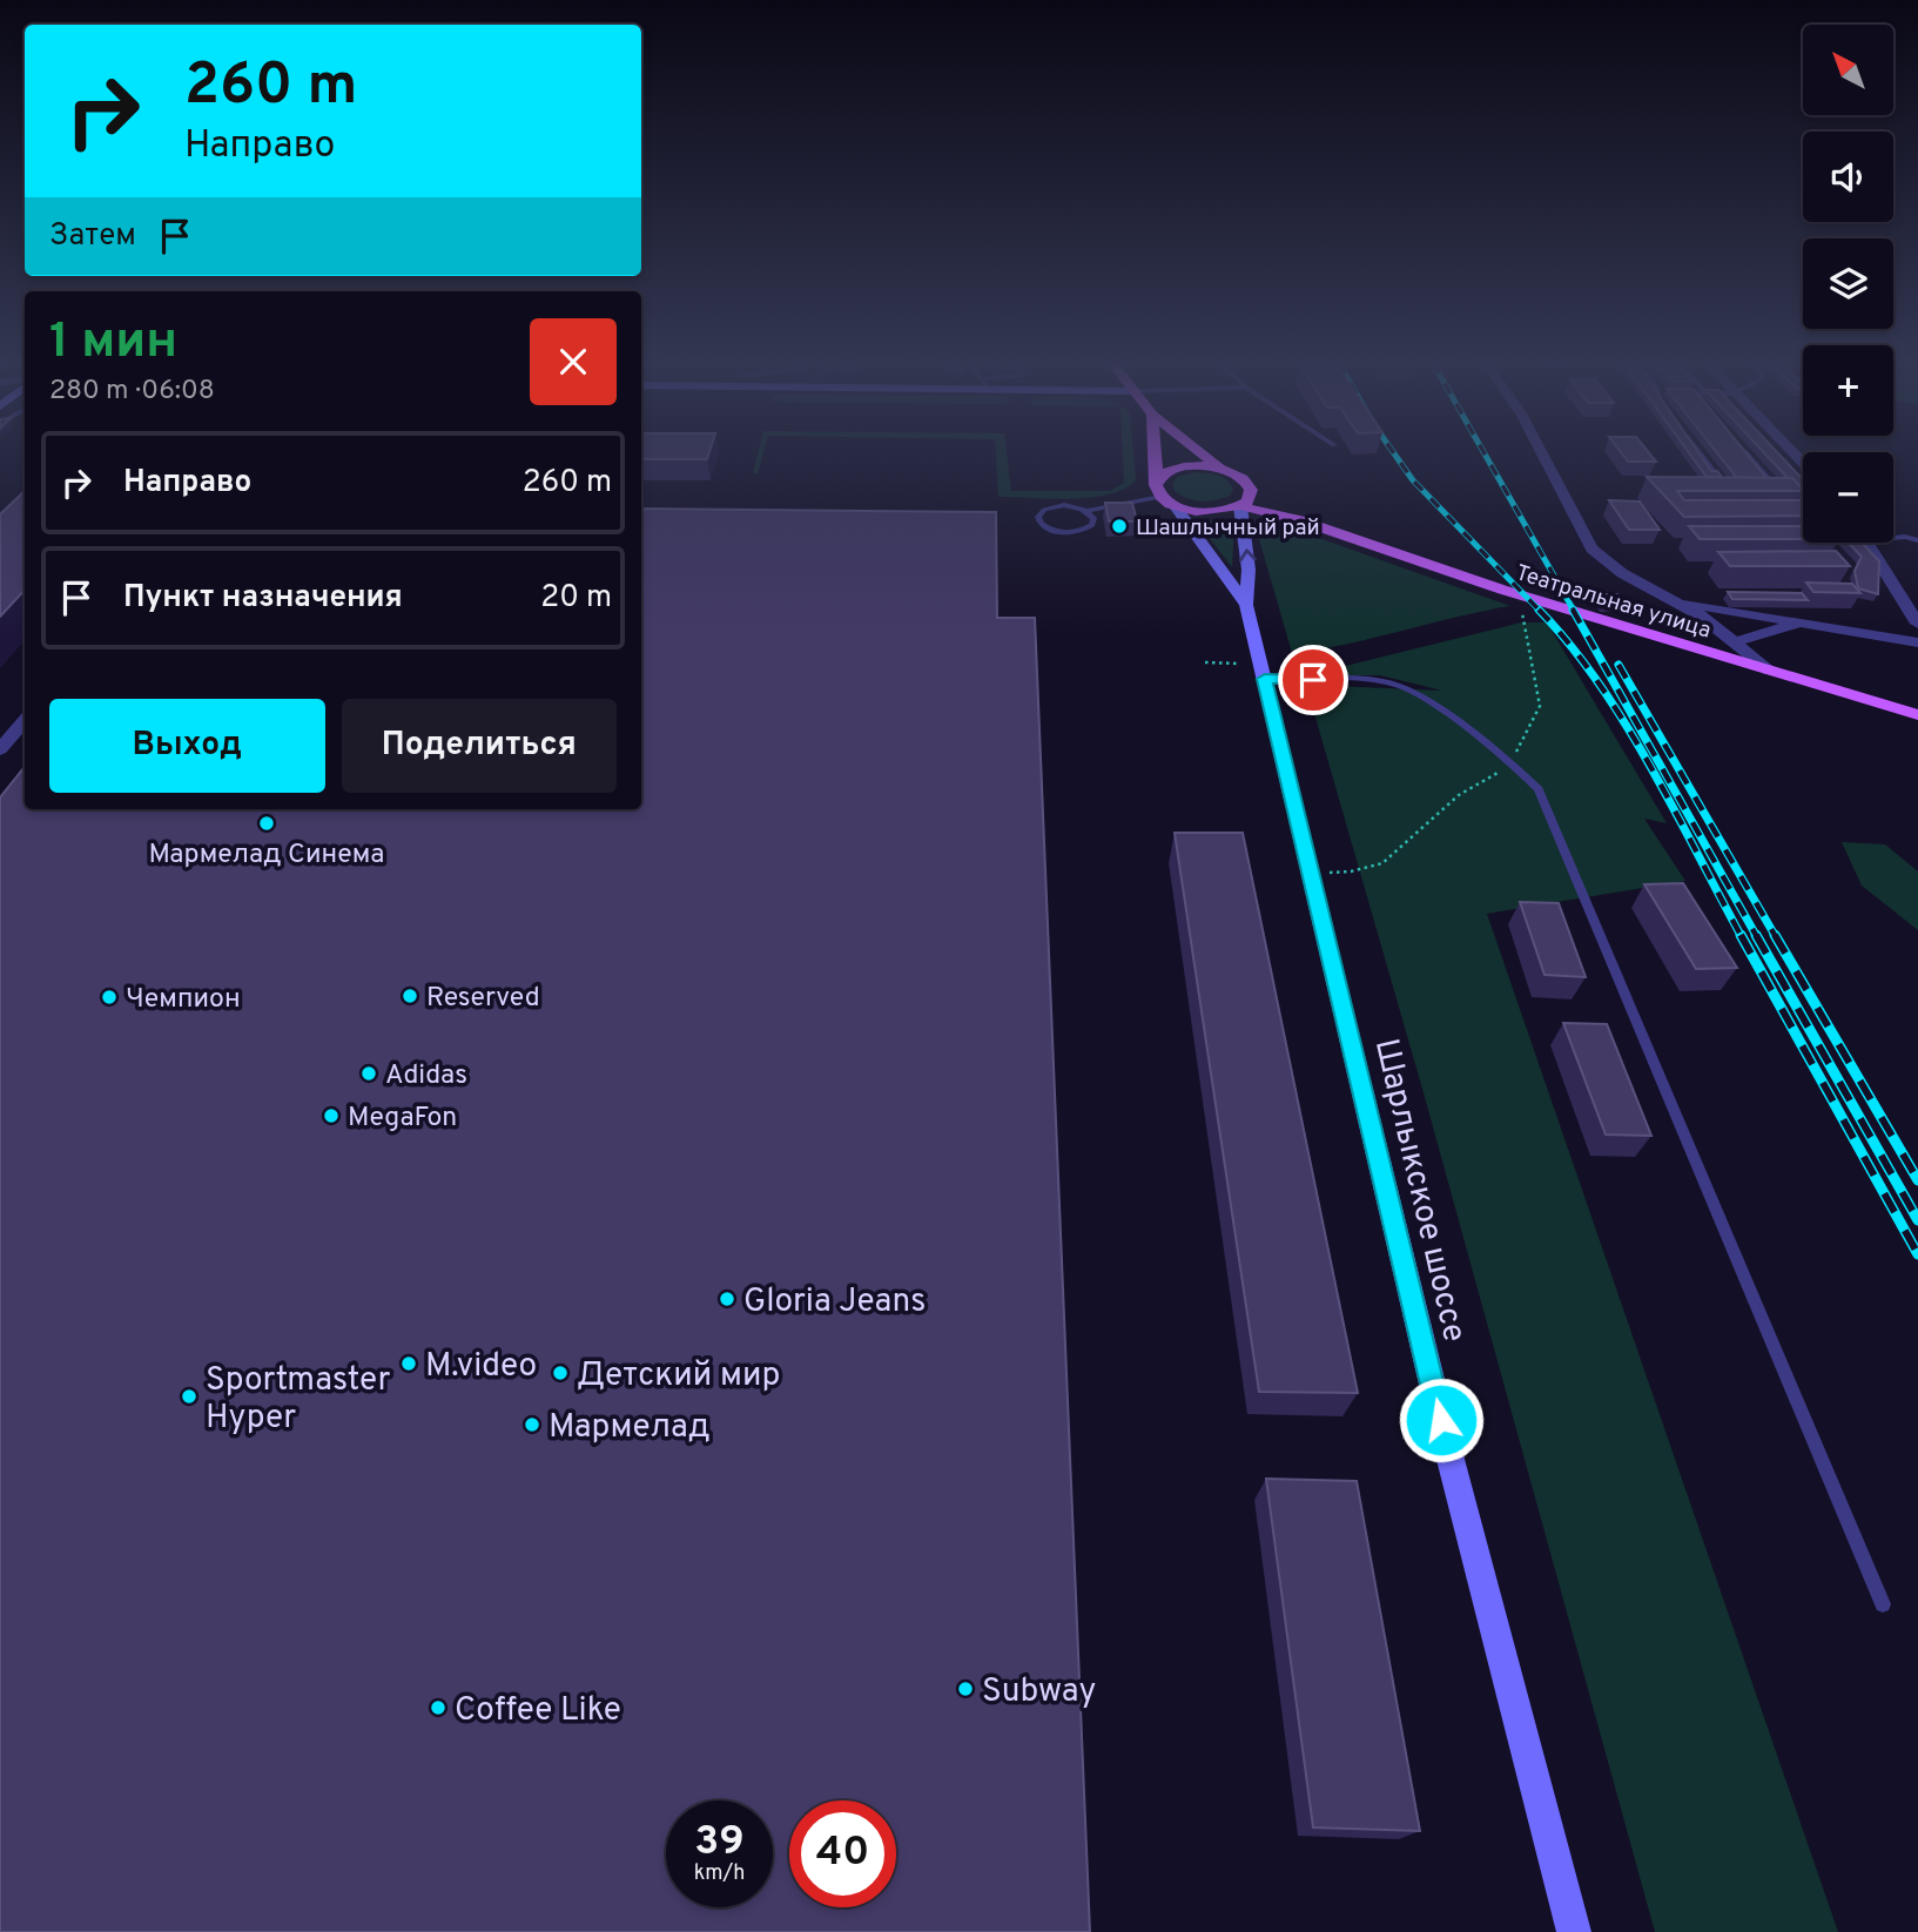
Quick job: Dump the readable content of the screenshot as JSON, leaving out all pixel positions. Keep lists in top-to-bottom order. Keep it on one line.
{"streets":{"main road":["Театральная улица"],"street":["Шарлыкское шоссе"]},"crossings":[["Театральная улица","Шарлыкское шоссе"]],"places":["Шашлычный рай","Мармелад Синема","Reserved","Чемпион","Adidas","MegaFon","Gloria Jeans","M.video","Детский мир","Sportmaster Hyper","Мармелад","Subway","Coffee Like"],"north":"top left","page":{"map_buttons":["+","−"],"turn":["260 m","Направо"],"then":"Затем","heading":["1 мин","280 m · 06:08"],"list":[{"name":"Направо","value":"260 m"},{"name":"Пункт назначения","value":"20 m"}],"buttons":["Выход","Поделиться"],"speed":"39 km/h","limit":"40"}}
